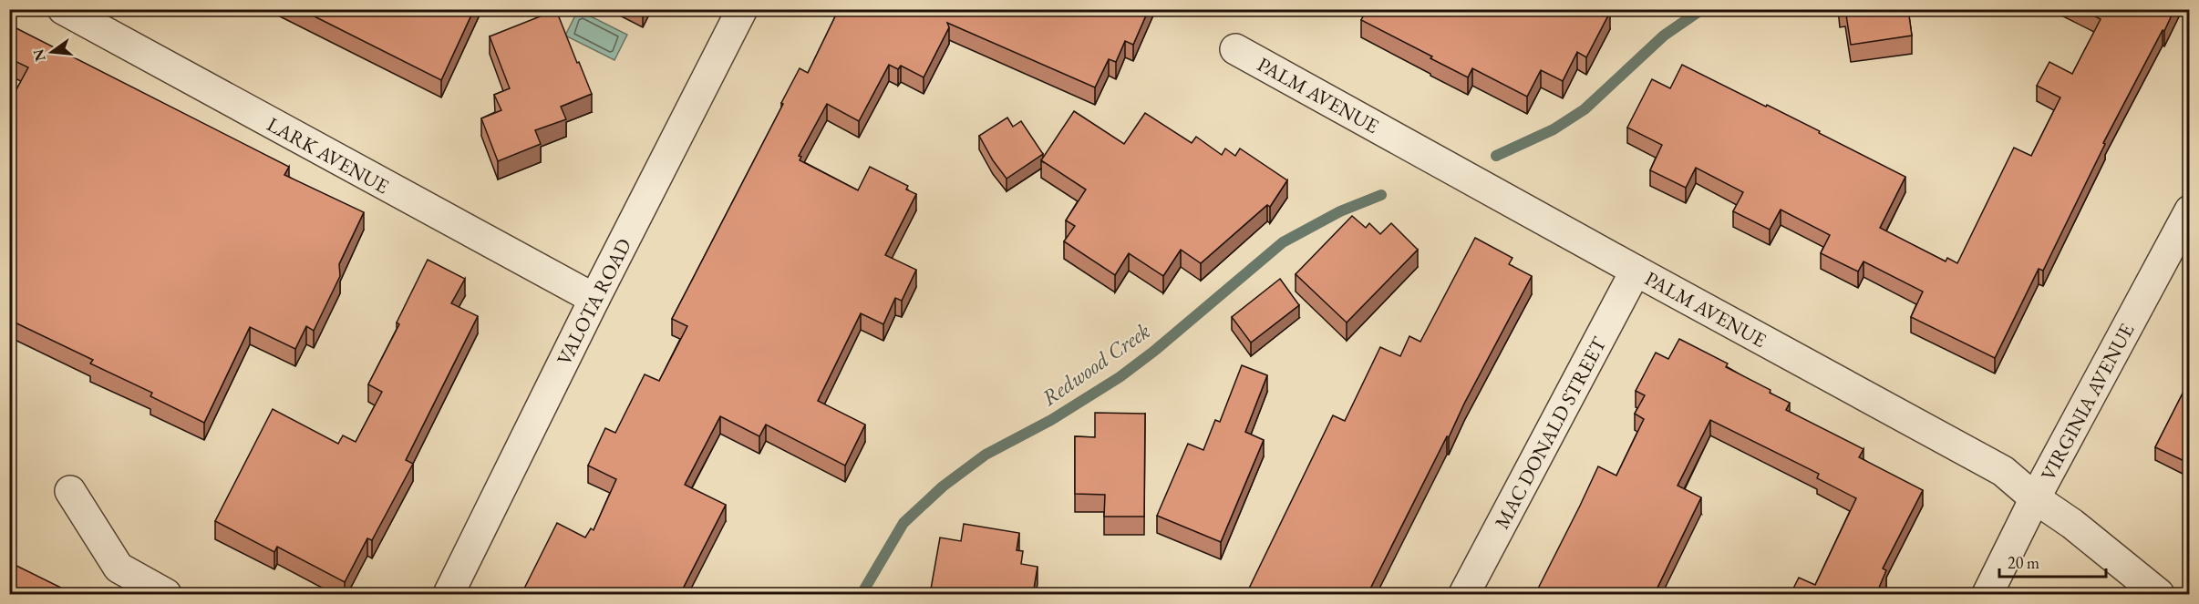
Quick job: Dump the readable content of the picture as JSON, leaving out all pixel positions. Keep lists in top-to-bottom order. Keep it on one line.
{"streets":{"street":["PALM AVENUE","LARK AVENUE","VALOTA ROAD","VIRGINIA AVENUE","MAC DONALD STREET"]},"crossings":[["PALM AVENUE","VIRGINIA AVENUE"],["PALM AVENUE","MAC DONALD STREET"],["LARK AVENUE","VALOTA ROAD"]],"water":["Redwood Creek"],"scale_bar":"20 m","north":"left"}
